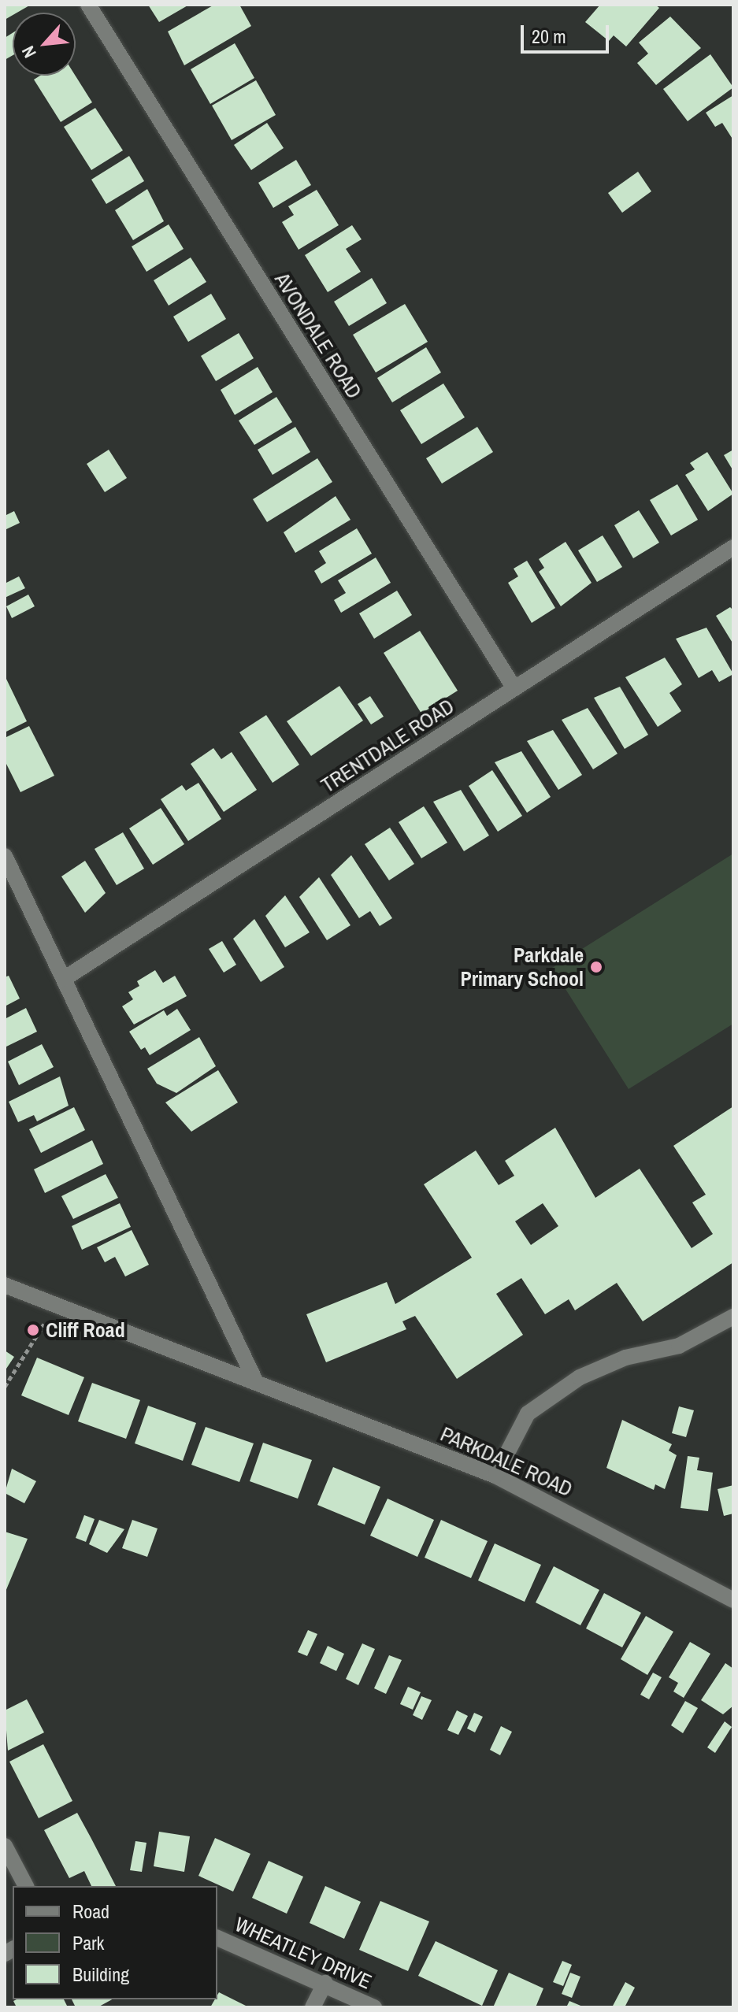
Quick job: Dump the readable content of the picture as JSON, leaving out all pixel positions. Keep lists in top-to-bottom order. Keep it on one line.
{"streets":{"street":["AVONDALE ROAD","TRENTDALE ROAD","PARKDALE ROAD","WHEATLEY DRIVE"]},"crossings":[["AVONDALE ROAD","TRENTDALE ROAD"]],"places":["Parkdale Primary School","Cliff Road"],"legend":["Road","Park","Building"],"scale_bar":"20 m","north":"bottom left"}
